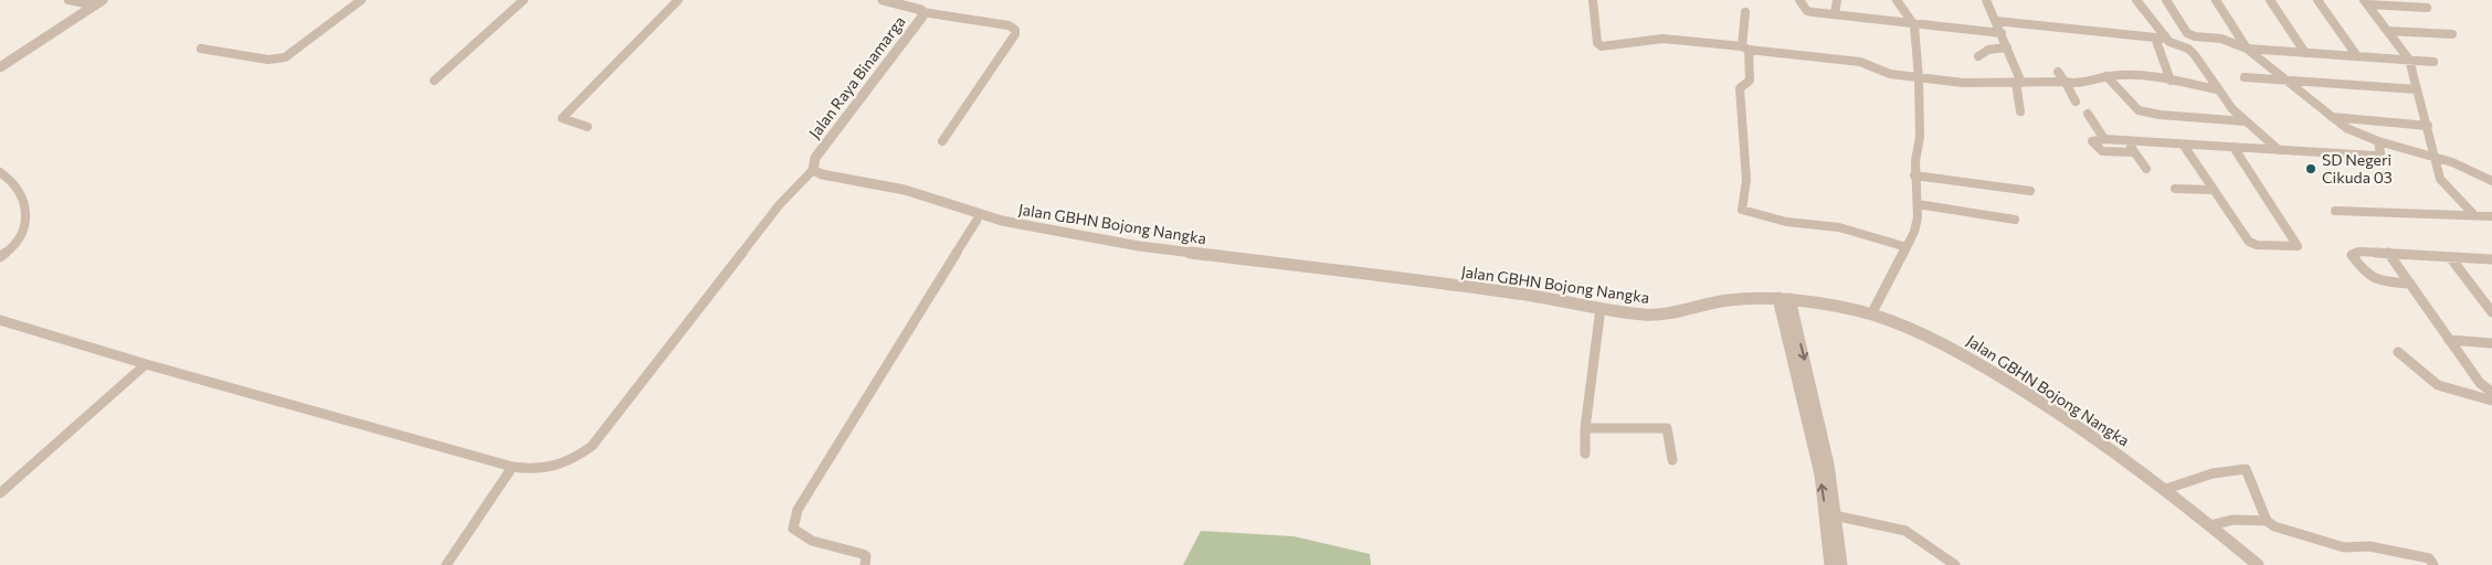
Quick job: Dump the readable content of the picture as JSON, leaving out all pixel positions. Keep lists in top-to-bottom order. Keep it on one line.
{"streets":{"street":["Jalan Raya Binamarga","Jalan GBHN Bojong Nangka"]},"crossings":[["Jalan Raya Binamarga","Jalan GBHN Bojong Nangka"]],"places":["SD Negeri Cikuda 03"]}
